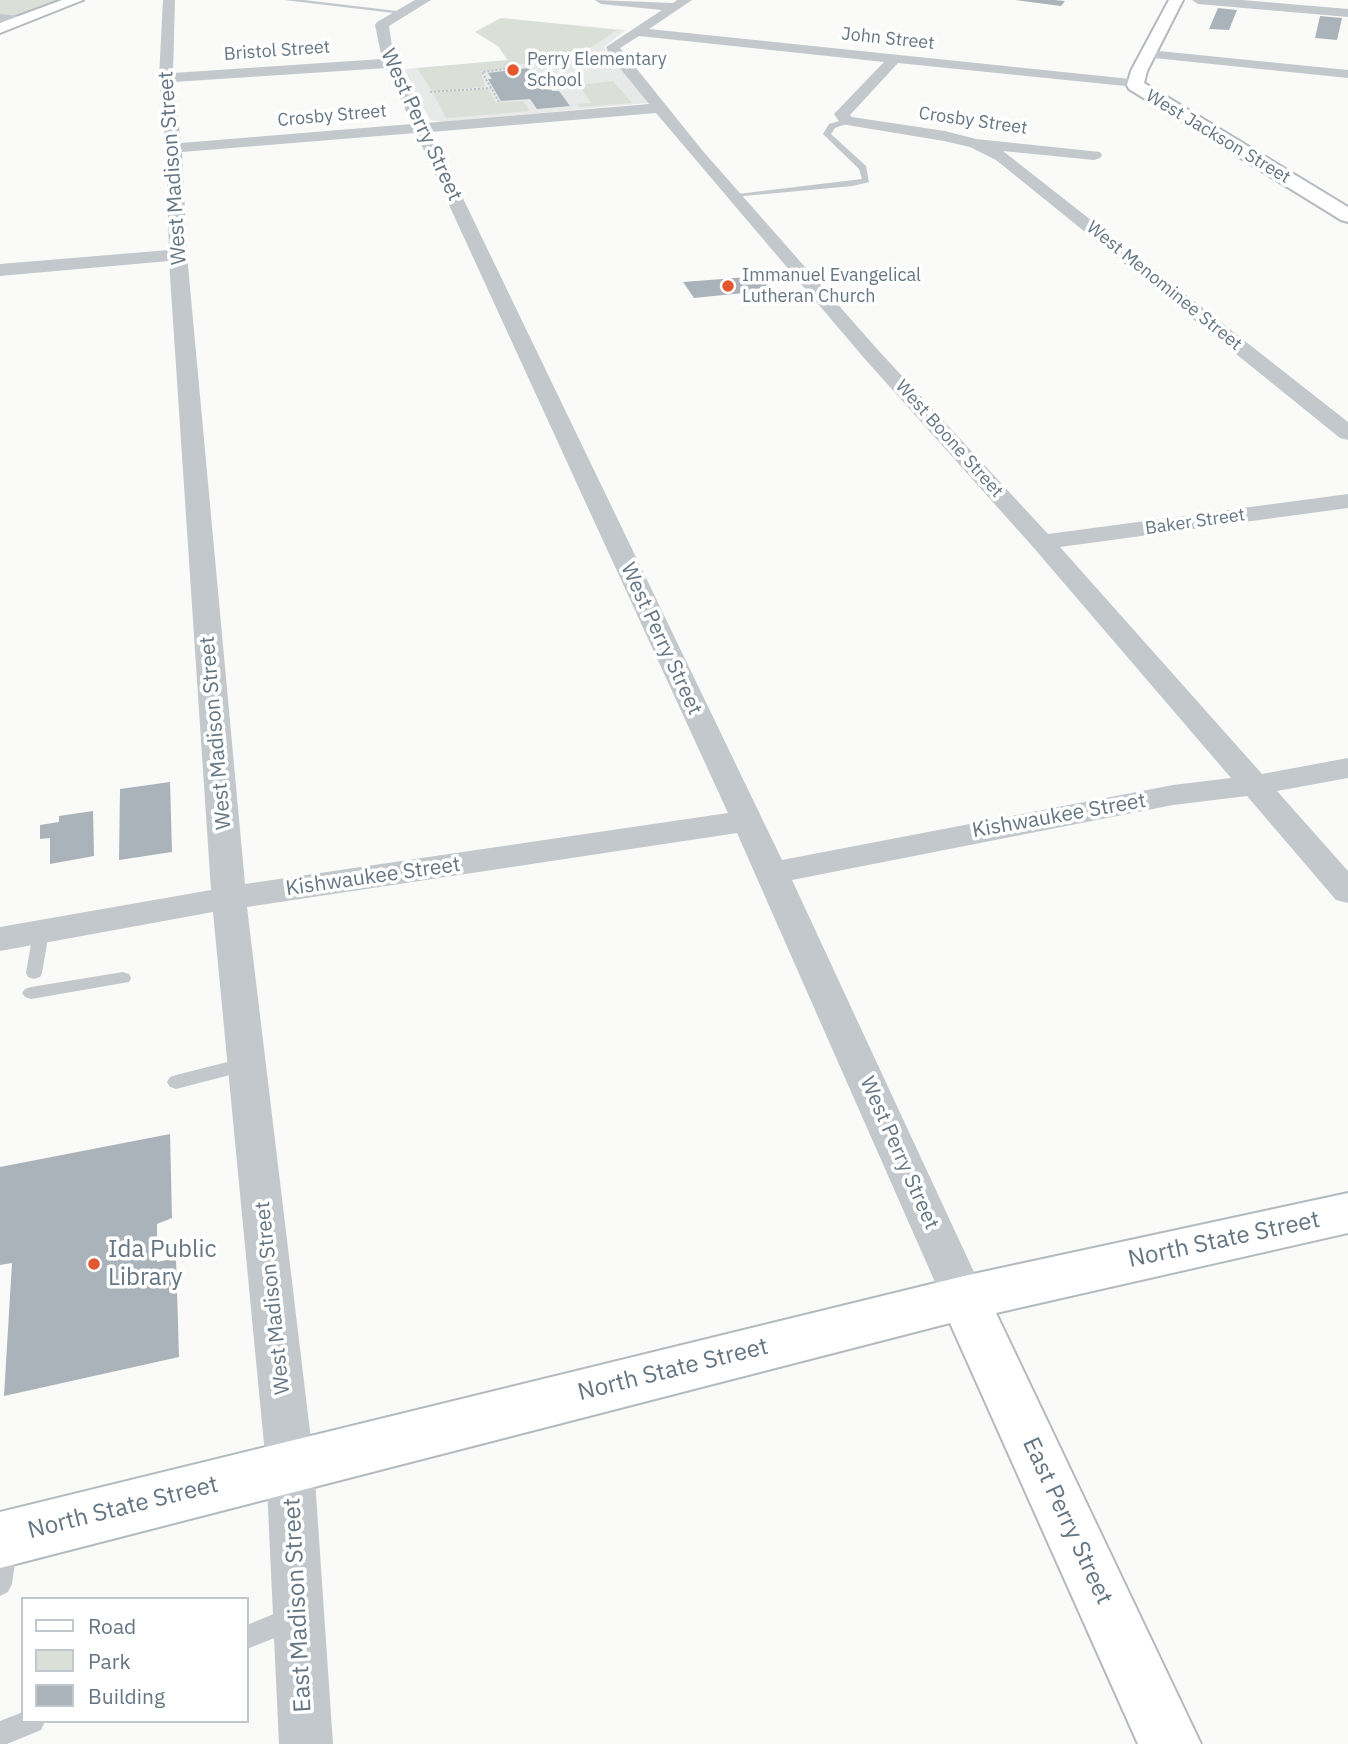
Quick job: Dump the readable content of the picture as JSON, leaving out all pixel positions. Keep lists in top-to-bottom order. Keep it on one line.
{"streets":{"street":["John Street","Bristol Street","Crosby Street","West Perry Street","West Jackson Street","West Madison Street","West Menominee Street","West Boone Street","Baker Street","Kishwaukee Street","North State Street","East Perry Street","East Madison Street"]},"crossings":[["John Street","West Jackson Street"],["John Street","West Boone Street"],["Bristol Street","West Perry Street"],["Bristol Street","West Madison Street"],["Crosby Street","West Perry Street"],["Crosby Street","West Madison Street"],["Crosby Street","West Menominee Street"],["Crosby Street","West Boone Street"],["West Perry Street","Kishwaukee Street"],["West Perry Street","North State Street"],["West Perry Street","East Perry Street"],["West Madison Street","Kishwaukee Street"],["West Madison Street","North State Street"],["West Madison Street","East Madison Street"],["West Boone Street","Baker Street"],["West Boone Street","Kishwaukee Street"],["North State Street","East Perry Street"],["North State Street","East Madison Street"]],"places":["Perry Elementary School","Immanuel Evangelical Lutheran Church","Ida Public Library"],"legend":["Road","Park","Building"]}
